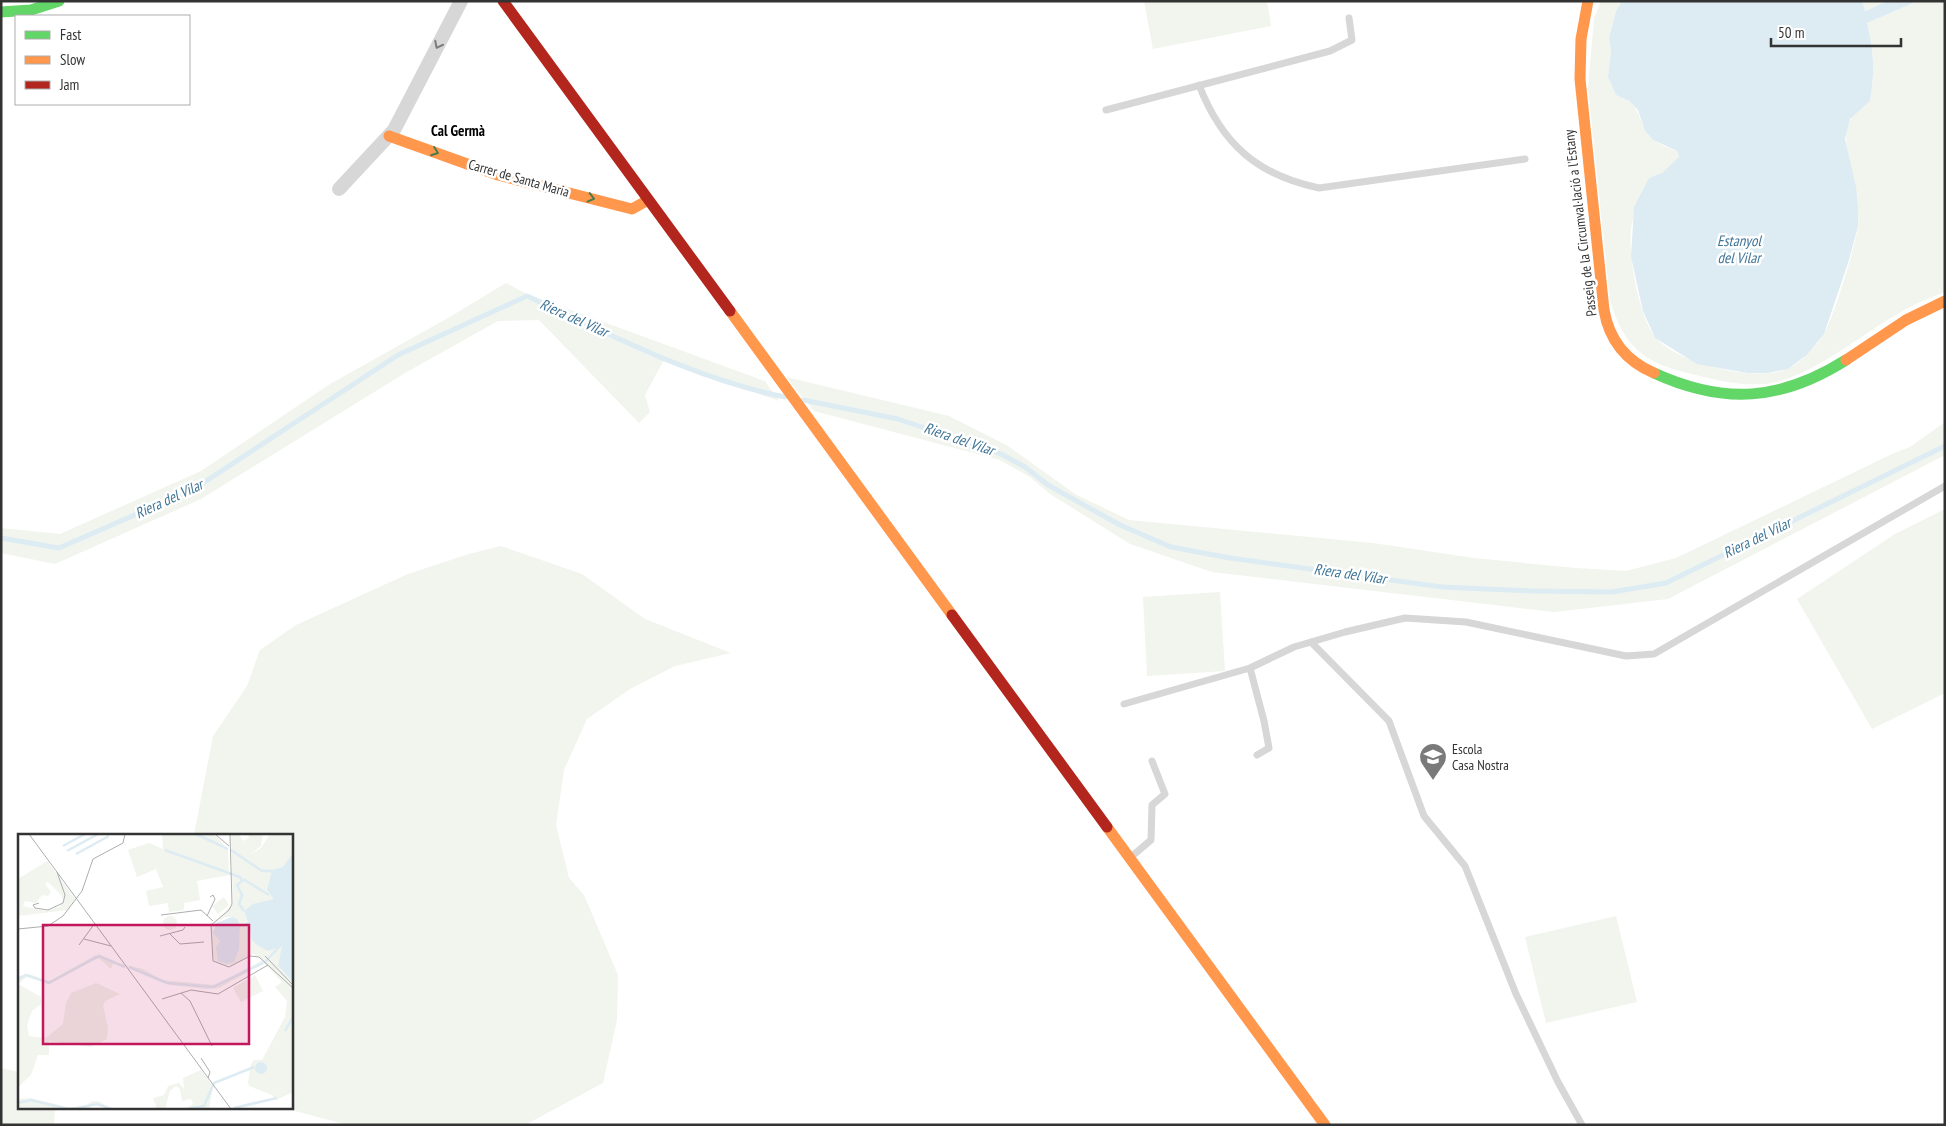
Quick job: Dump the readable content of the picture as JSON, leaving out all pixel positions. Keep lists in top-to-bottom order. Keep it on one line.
{"streets":{"main road":["Carrer de Santa Maria","Passeig de la Circumval·lació a l'Estany"]},"one_way":["Carrer de Santa Maria"],"districts":["Cal Germà"],"water":["Estanyol del Vilar","Riera del Vilar"],"places":{"school or university":["Escola Casa Nostra"]},"legend":["Fast","Slow","Jam"],"scale_bar":"50 m"}
